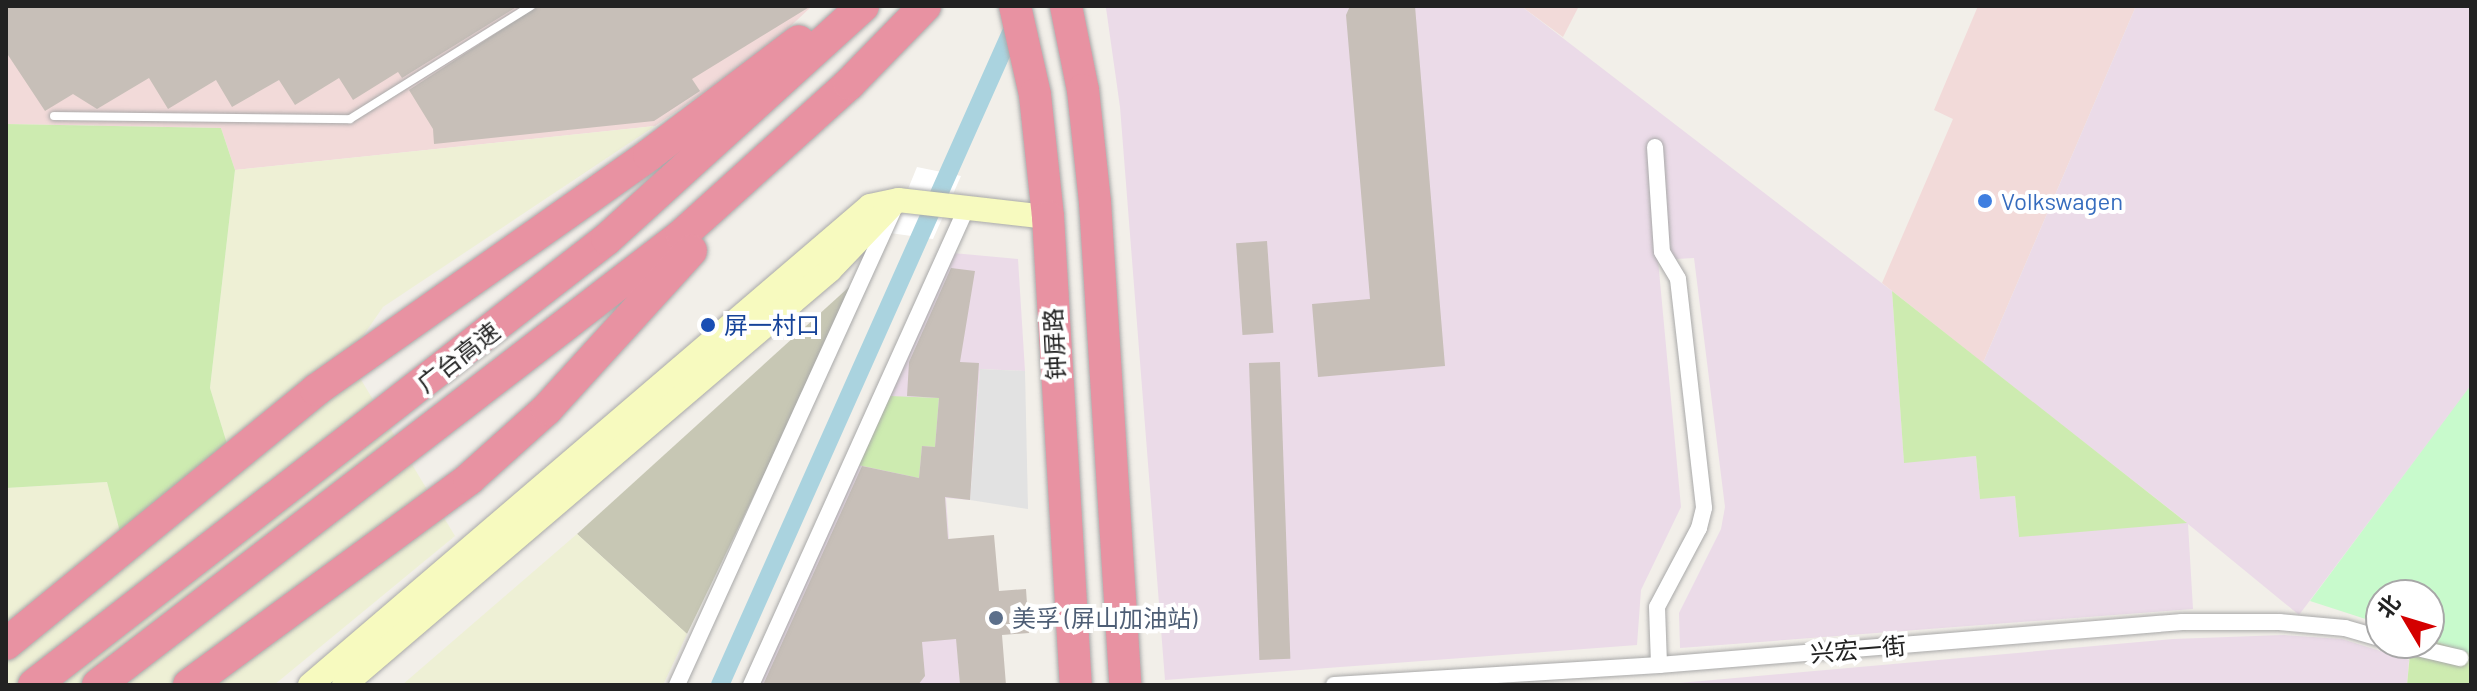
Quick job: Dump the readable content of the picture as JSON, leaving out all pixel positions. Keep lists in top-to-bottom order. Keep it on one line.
{"streets":{"highway":["钟屏路","广台高速"],"street":["兴宏一街"]},"places":["Volkswagen","屏一村口","美孚 (屏山加油站)"],"north":"top left"}
